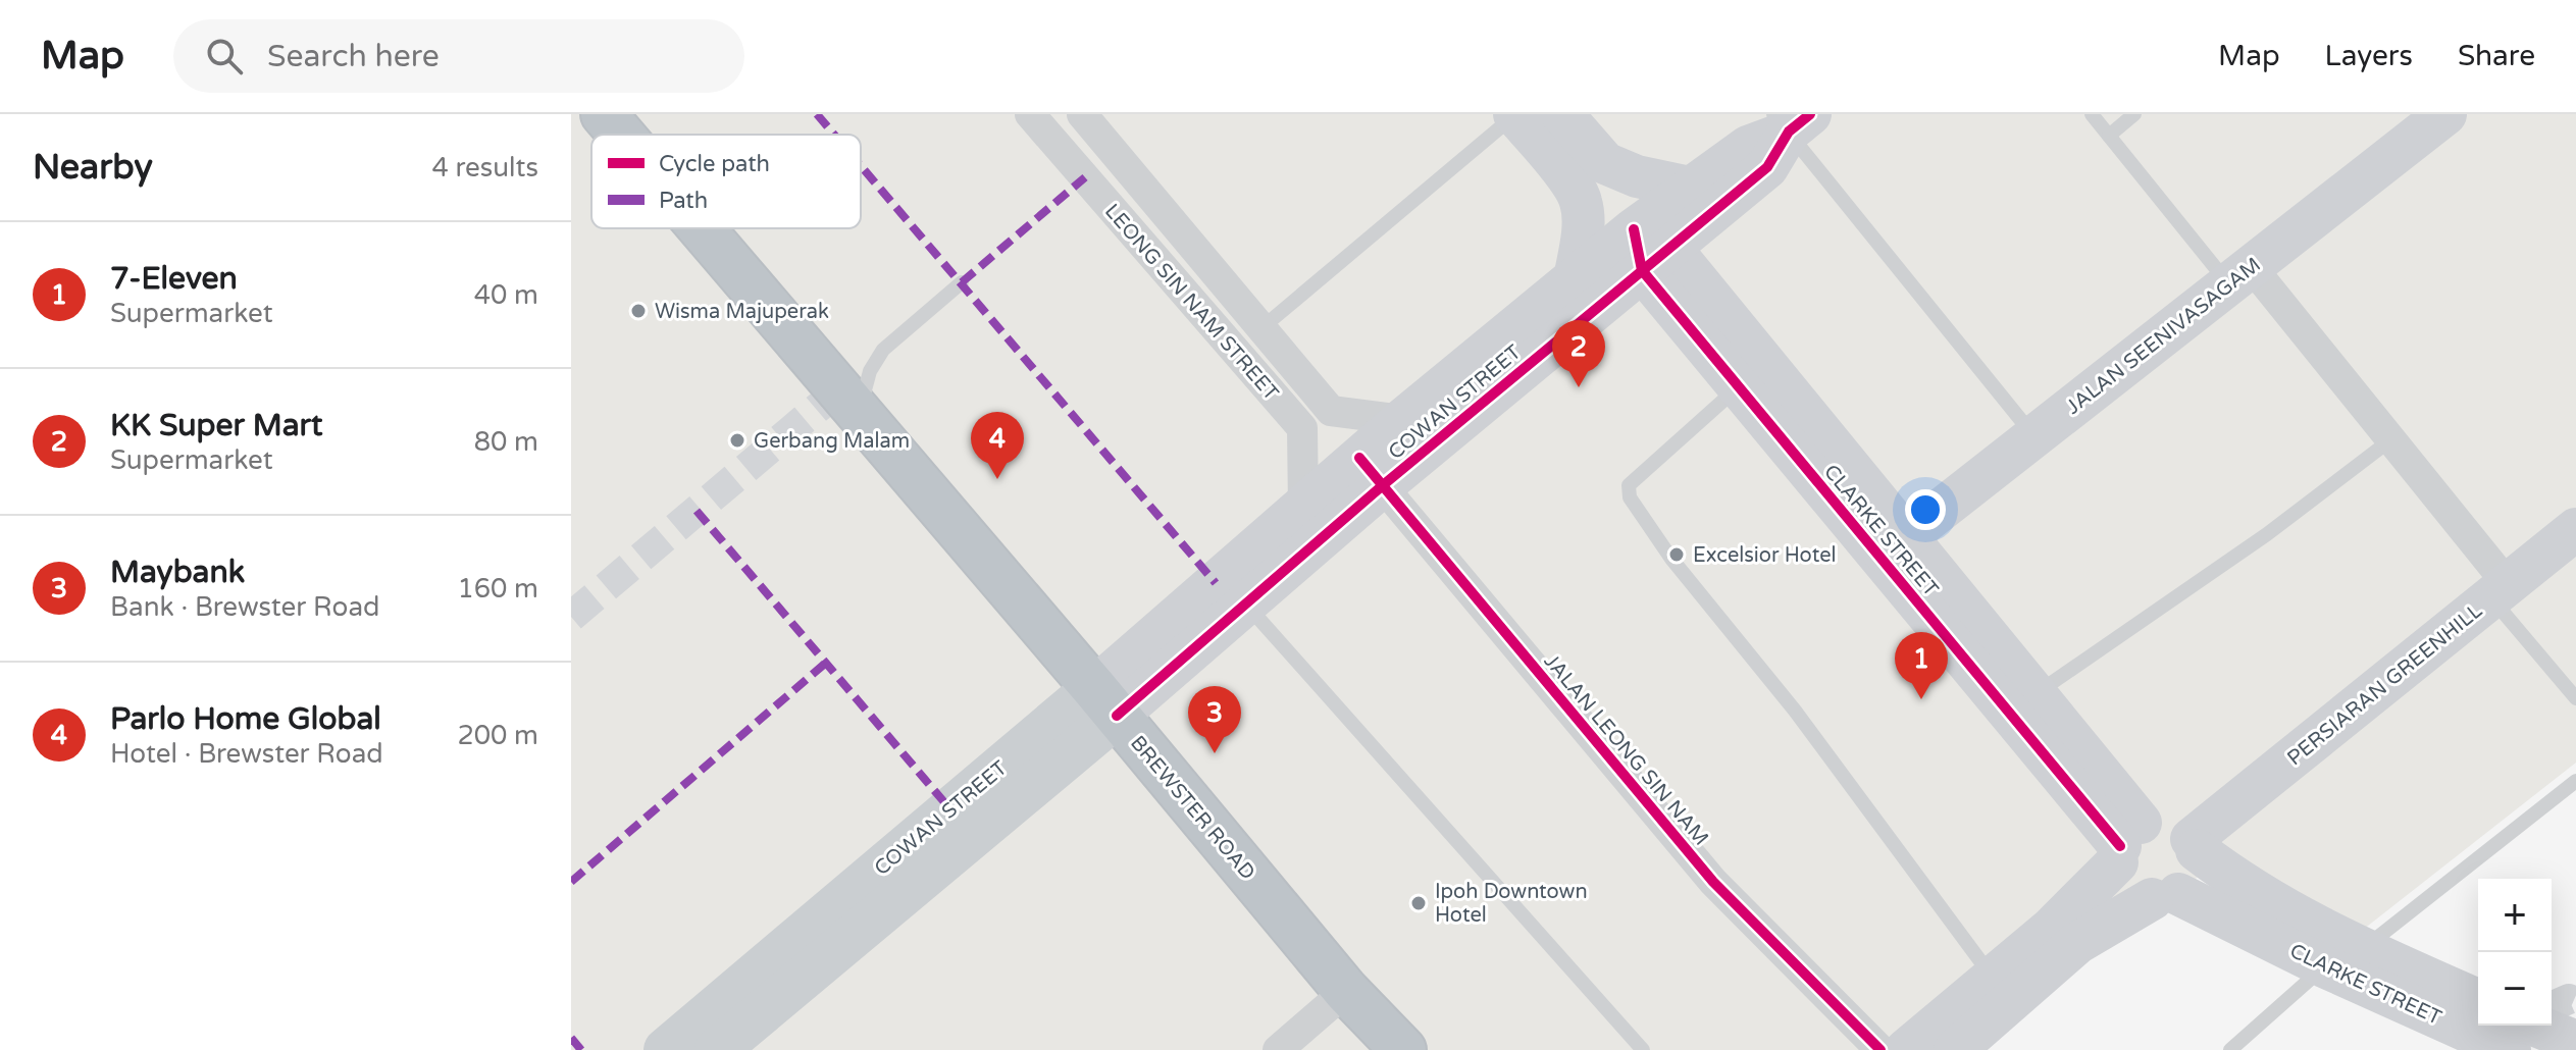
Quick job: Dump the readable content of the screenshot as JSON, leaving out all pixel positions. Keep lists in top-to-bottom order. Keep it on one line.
{"streets":{"highway":["BREWSTER ROAD"],"main road":["COWAN STREET"],"street":["LEONG SIN NAM STREET","JALAN SEENIVASAGAM","CLARKE STREET","PERSIARAN GREENHILL","JALAN LEONG SIN NAM"]},"crossings":[["LEONG SIN NAM STREET","COWAN STREET"],["JALAN SEENIVASAGAM","CLARKE STREET"],["COWAN STREET","CLARKE STREET"],["COWAN STREET","JALAN LEONG SIN NAM"],["COWAN STREET","BREWSTER ROAD"],["CLARKE STREET","PERSIARAN GREENHILL"]],"places":["Wisma Majuperak","Gerbang Malam","Excelsior Hotel","Ipoh Downtown Hotel"],"legend":["Cycle path","Path"],"page":{"header":"Map","search":"Search here","nav":["Map","Layers","Share"],"heading":["Nearby","4 results"],"list":[{"mark":"1","name":"7-Eleven","note":"Supermarket","value":"40 m"},{"mark":"2","name":"KK Super Mart","note":"Supermarket","value":"80 m"},{"mark":"3","name":"Maybank","note":"Bank · Brewster Road","value":"160 m"},{"mark":"4","name":"Parlo Home Global","note":"Hotel · Brewster Road","value":"200 m"}],"pins":["2","4","1","3"],"map_buttons":["+","−"]}}
